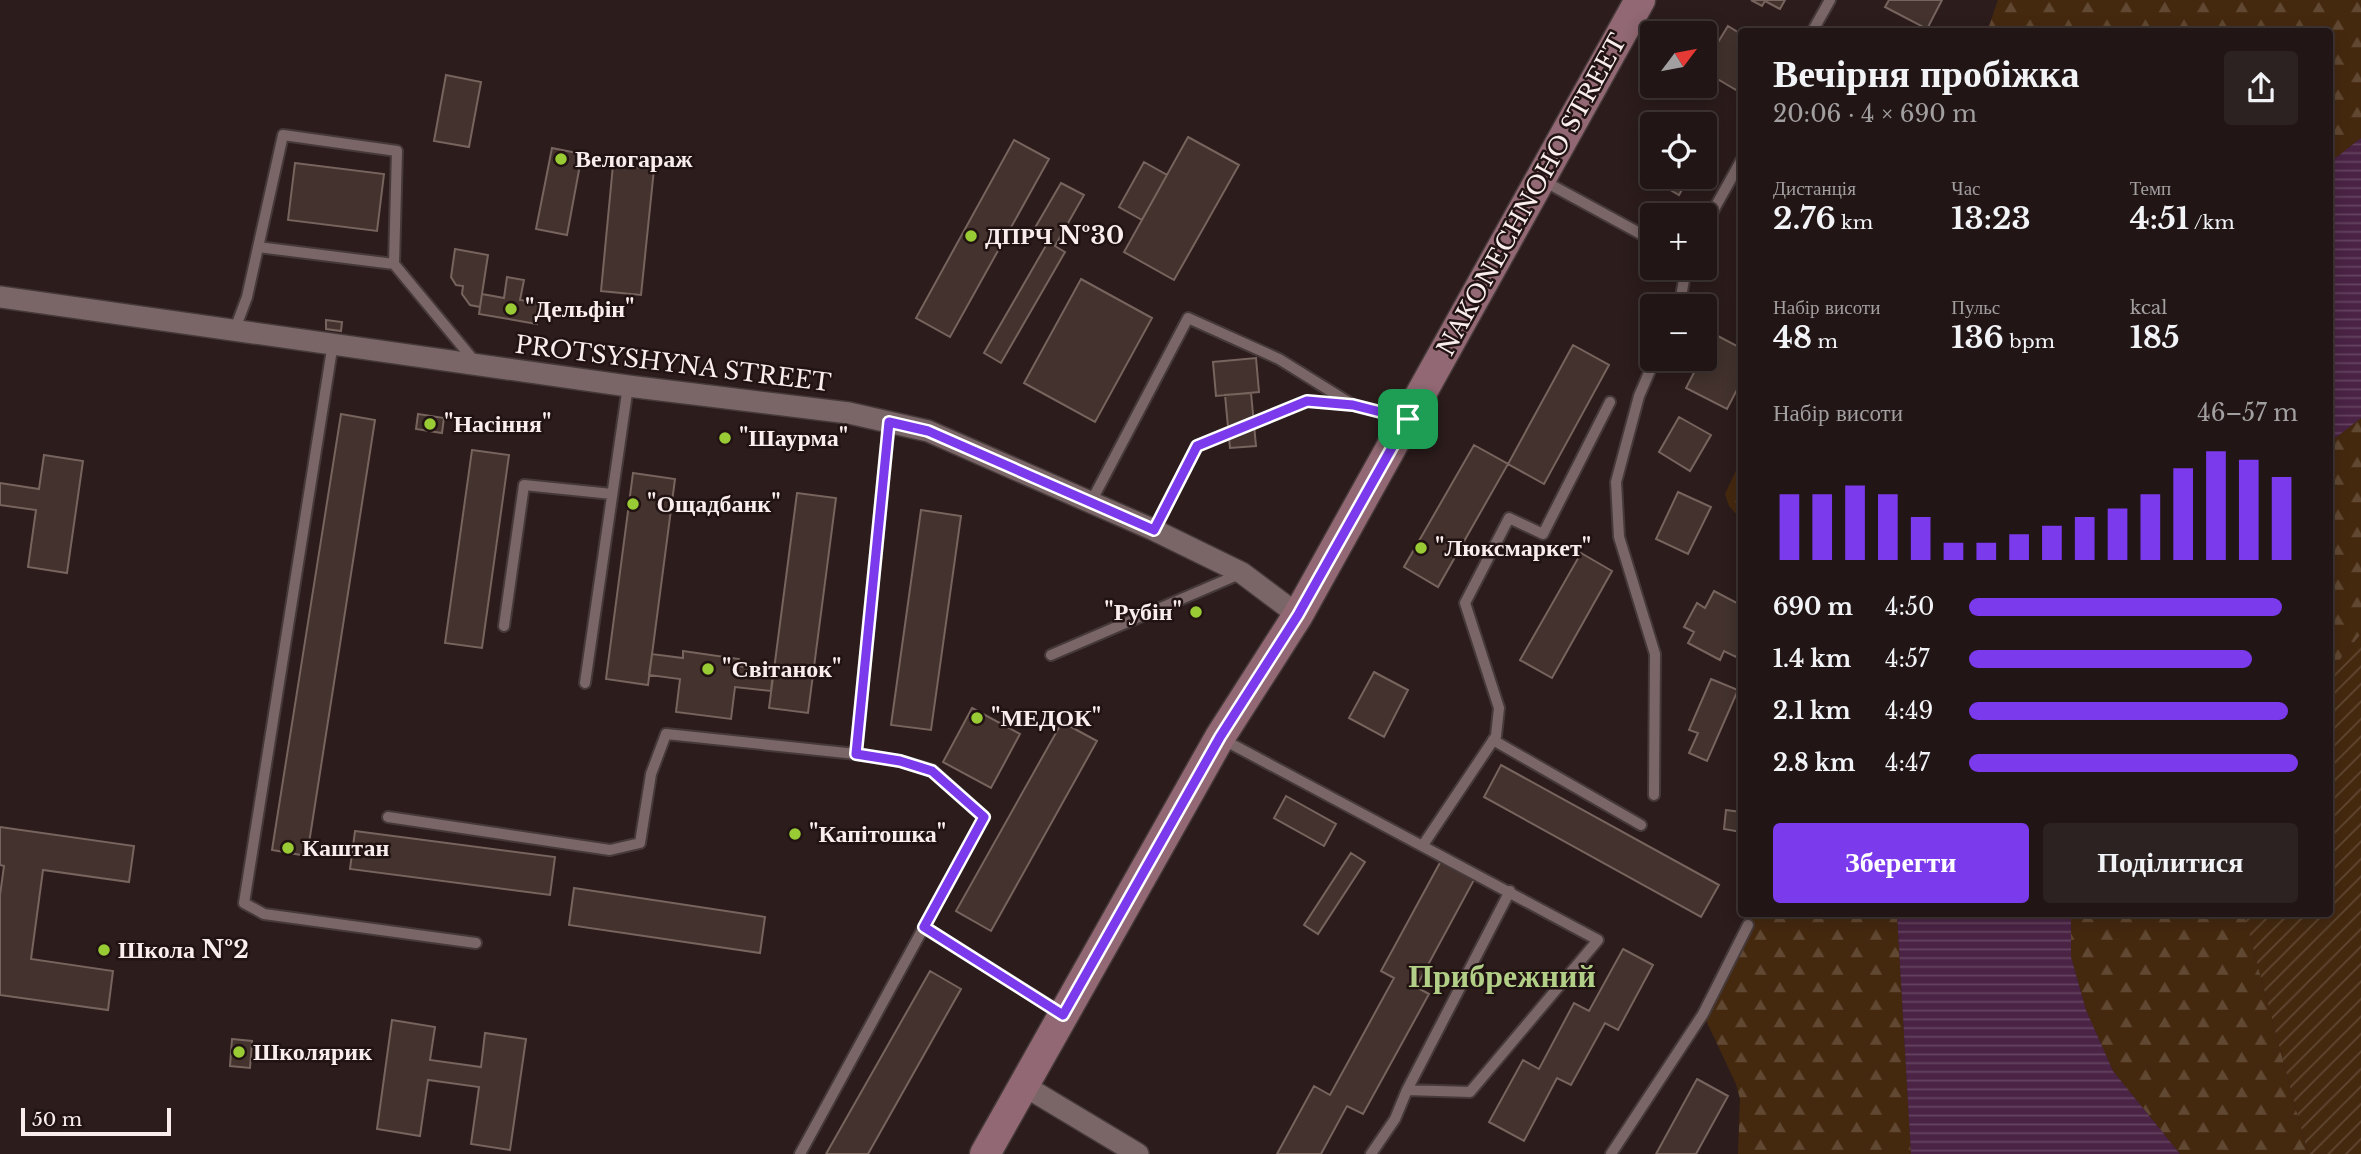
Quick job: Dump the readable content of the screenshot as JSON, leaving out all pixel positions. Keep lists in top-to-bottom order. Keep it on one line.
{"streets":{"street":["NAKONECHNOHO STREET","PROTSYSHYNA STREET"]},"crossings":[["NAKONECHNOHO STREET","PROTSYSHYNA STREET"]],"districts":["Прибрежний"],"places":["Велогараж","ДПРЧ №30","\"Дельфін\"","\"Насіння\"","\"Шаурма\"","\"Ощадбанк\"","\"Люксмаркет\"","\"Рубін\"","\"Світанок\"","\"МЕДОК\"","\"Капітошка\"","Каштан","Школа №2","Школярик"],"scale_bar":"50 m","north":"top right","page":{"map_buttons":["+","−"],"heading":["Вечірня пробіжка","20:06 · 4 × 690 m"],"stats":[["Дистанція","2.76 km"],["Час","13:23"],["Темп","4:51 /km"],["Набір висоти","48 m"],["Пульс","136 bpm"],["kcal","185"]],"chart":["Набір висоти","46–57 m"],"list":[{"name":"690 m","note":"4:50"},{"name":"1.4 km","note":"4:57"},{"name":"2.1 km","note":"4:49"},{"name":"2.8 km","note":"4:47"}],"buttons":["Зберегти","Поділитися"],"scale":"50 m"}}
